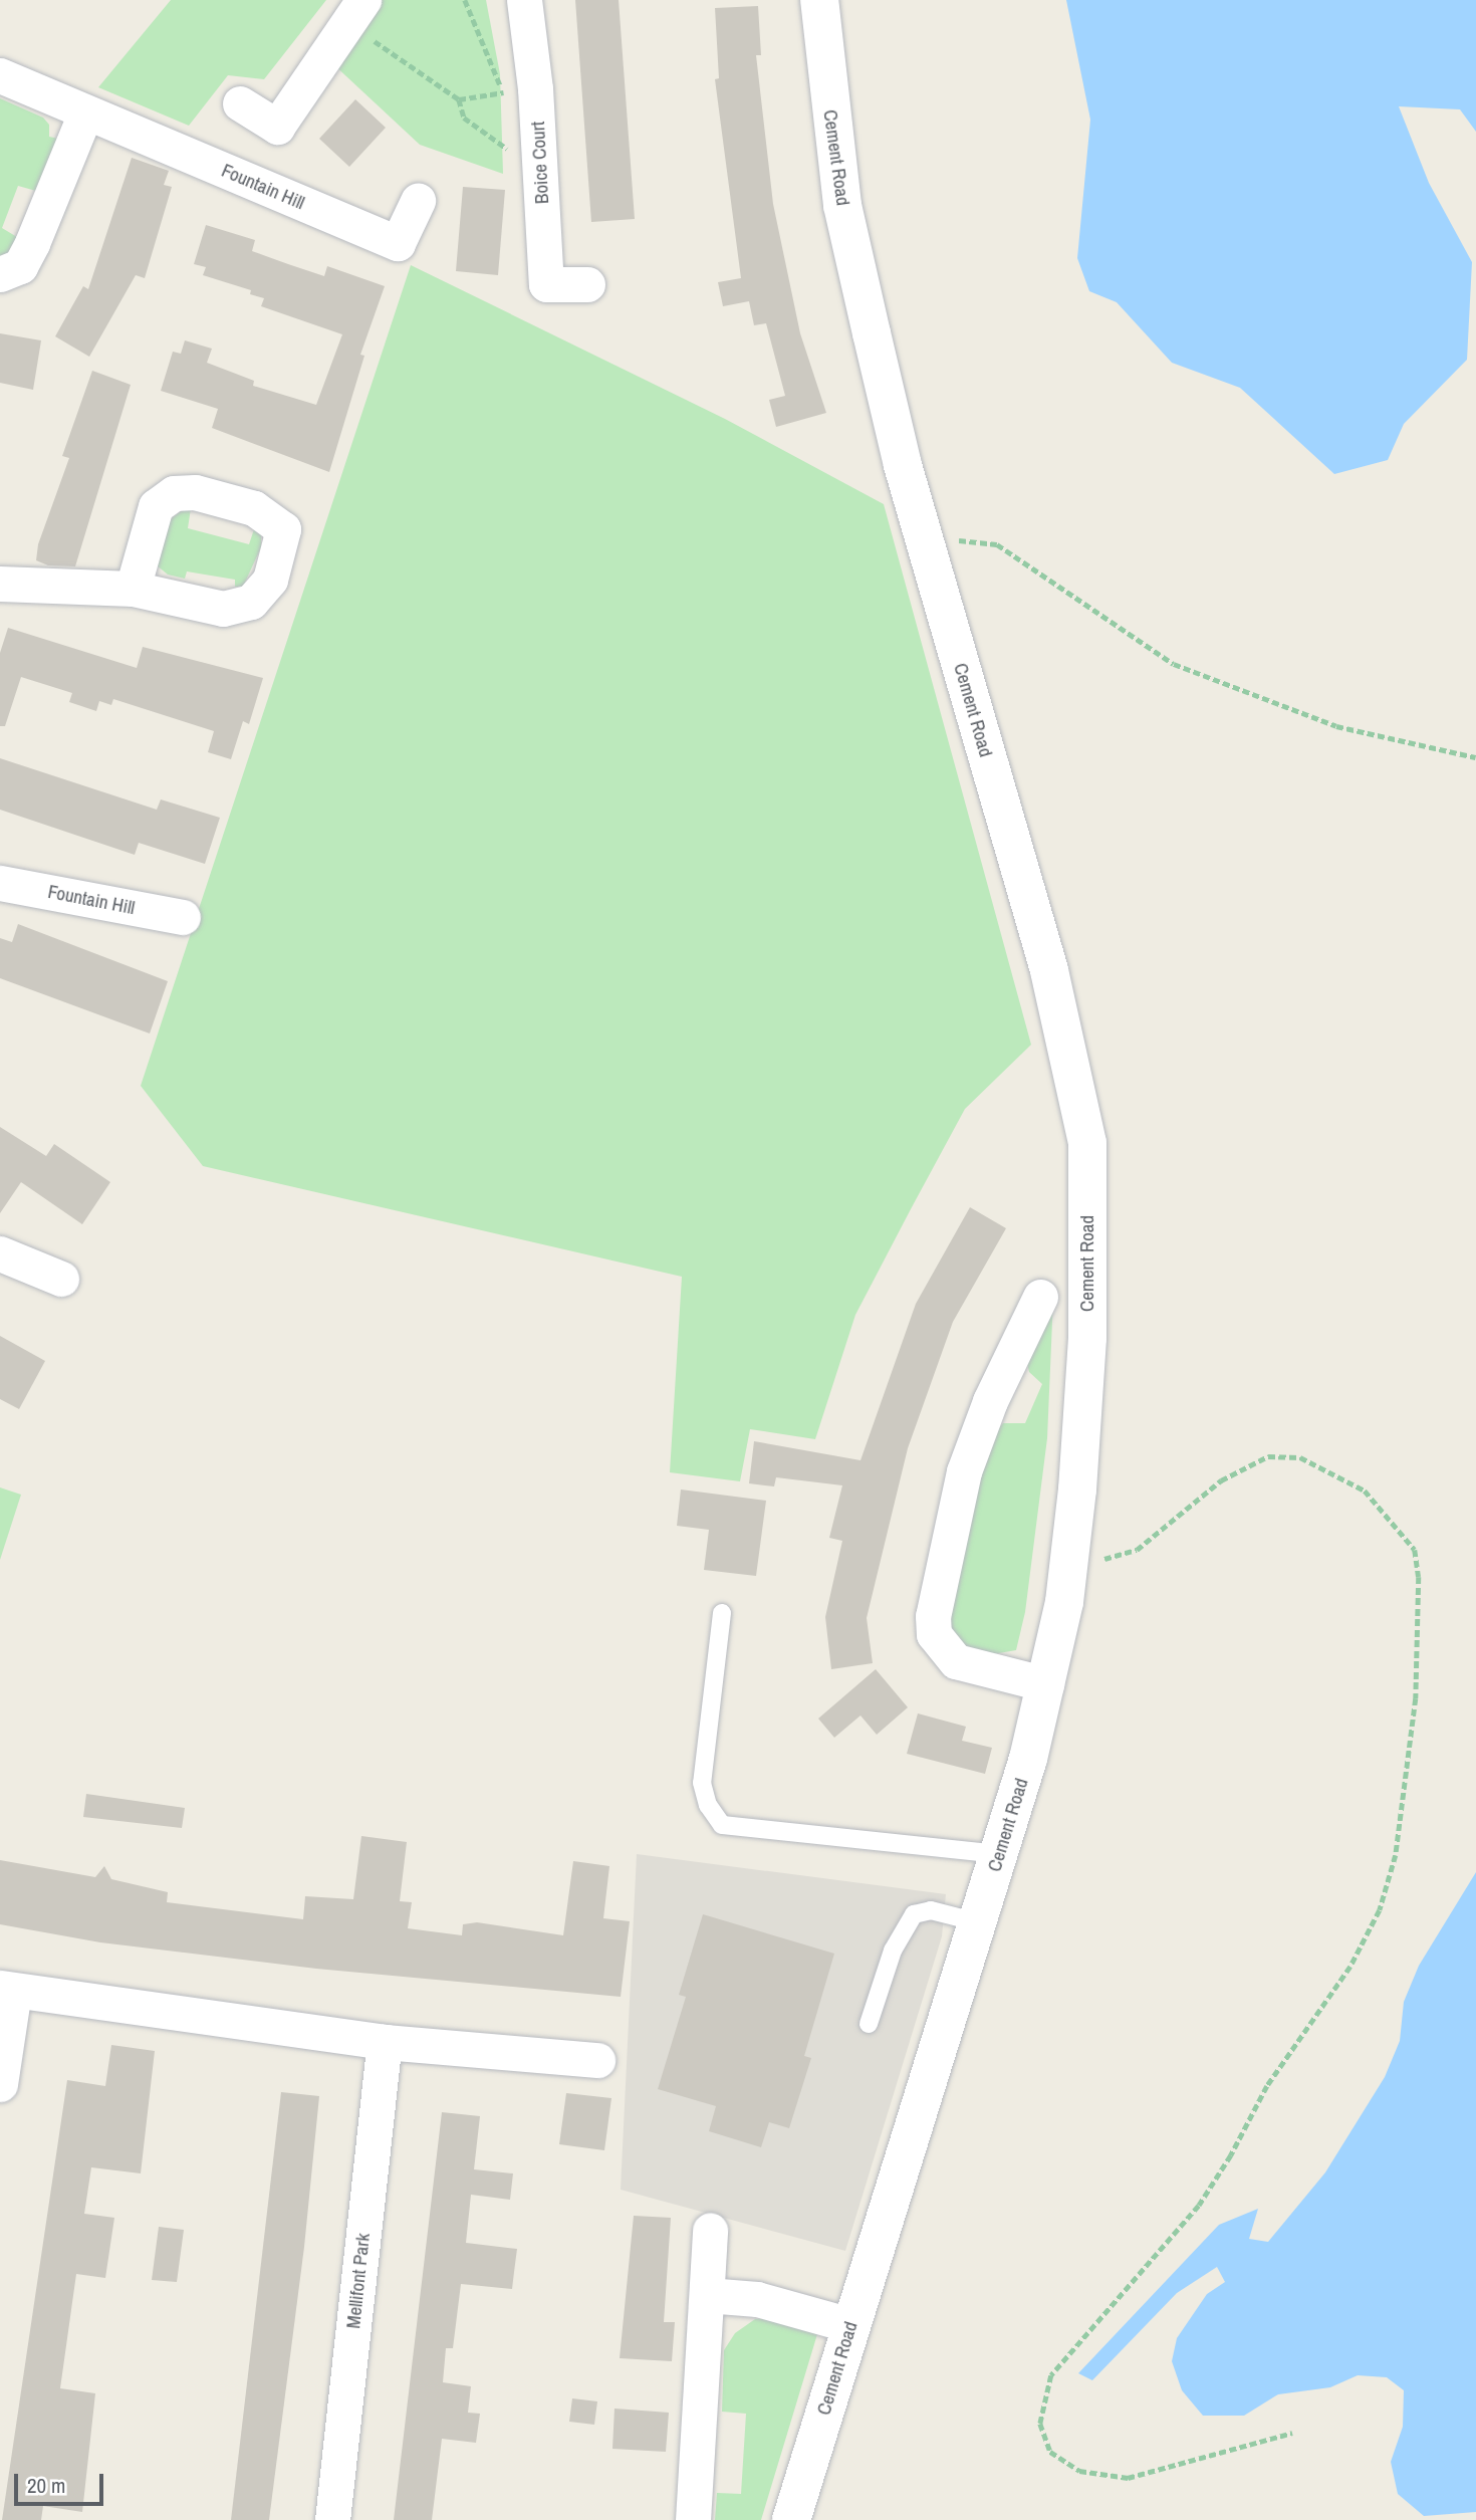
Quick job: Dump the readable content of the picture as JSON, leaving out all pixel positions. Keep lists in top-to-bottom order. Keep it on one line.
{"streets":{"street":["Cement Road","Boice Court","Fountain Hill","Mellifont Park"]},"scale_bar":"20 m"}
